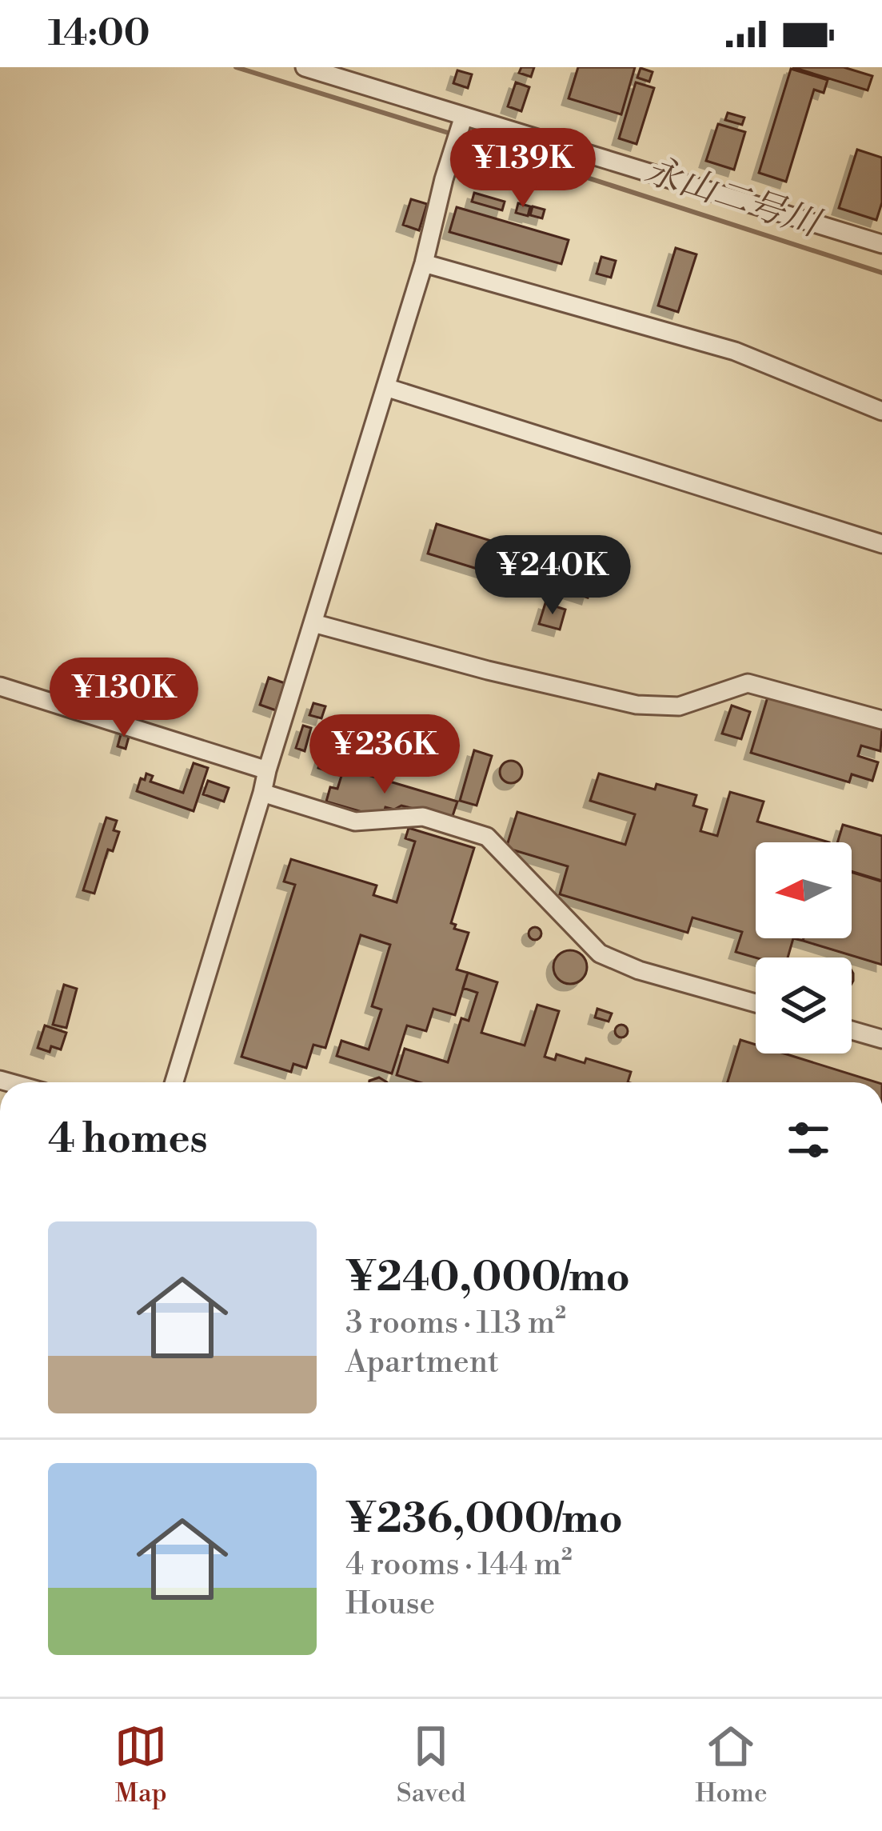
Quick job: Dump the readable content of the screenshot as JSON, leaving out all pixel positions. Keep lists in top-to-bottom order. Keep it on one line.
{"water":["永山二号川"],"north":"left","page":{"status":"14:00","price":["¥139K","¥240K","¥130K","¥236K"],"heading":"4 homes","list":[{"name":"¥240,000/mo","note":"3 rooms · 113 m² · Apartment"},{"name":"¥236,000/mo","note":"4 rooms · 144 m² · House"}],"tabs":["Map","Saved","Home"]}}
